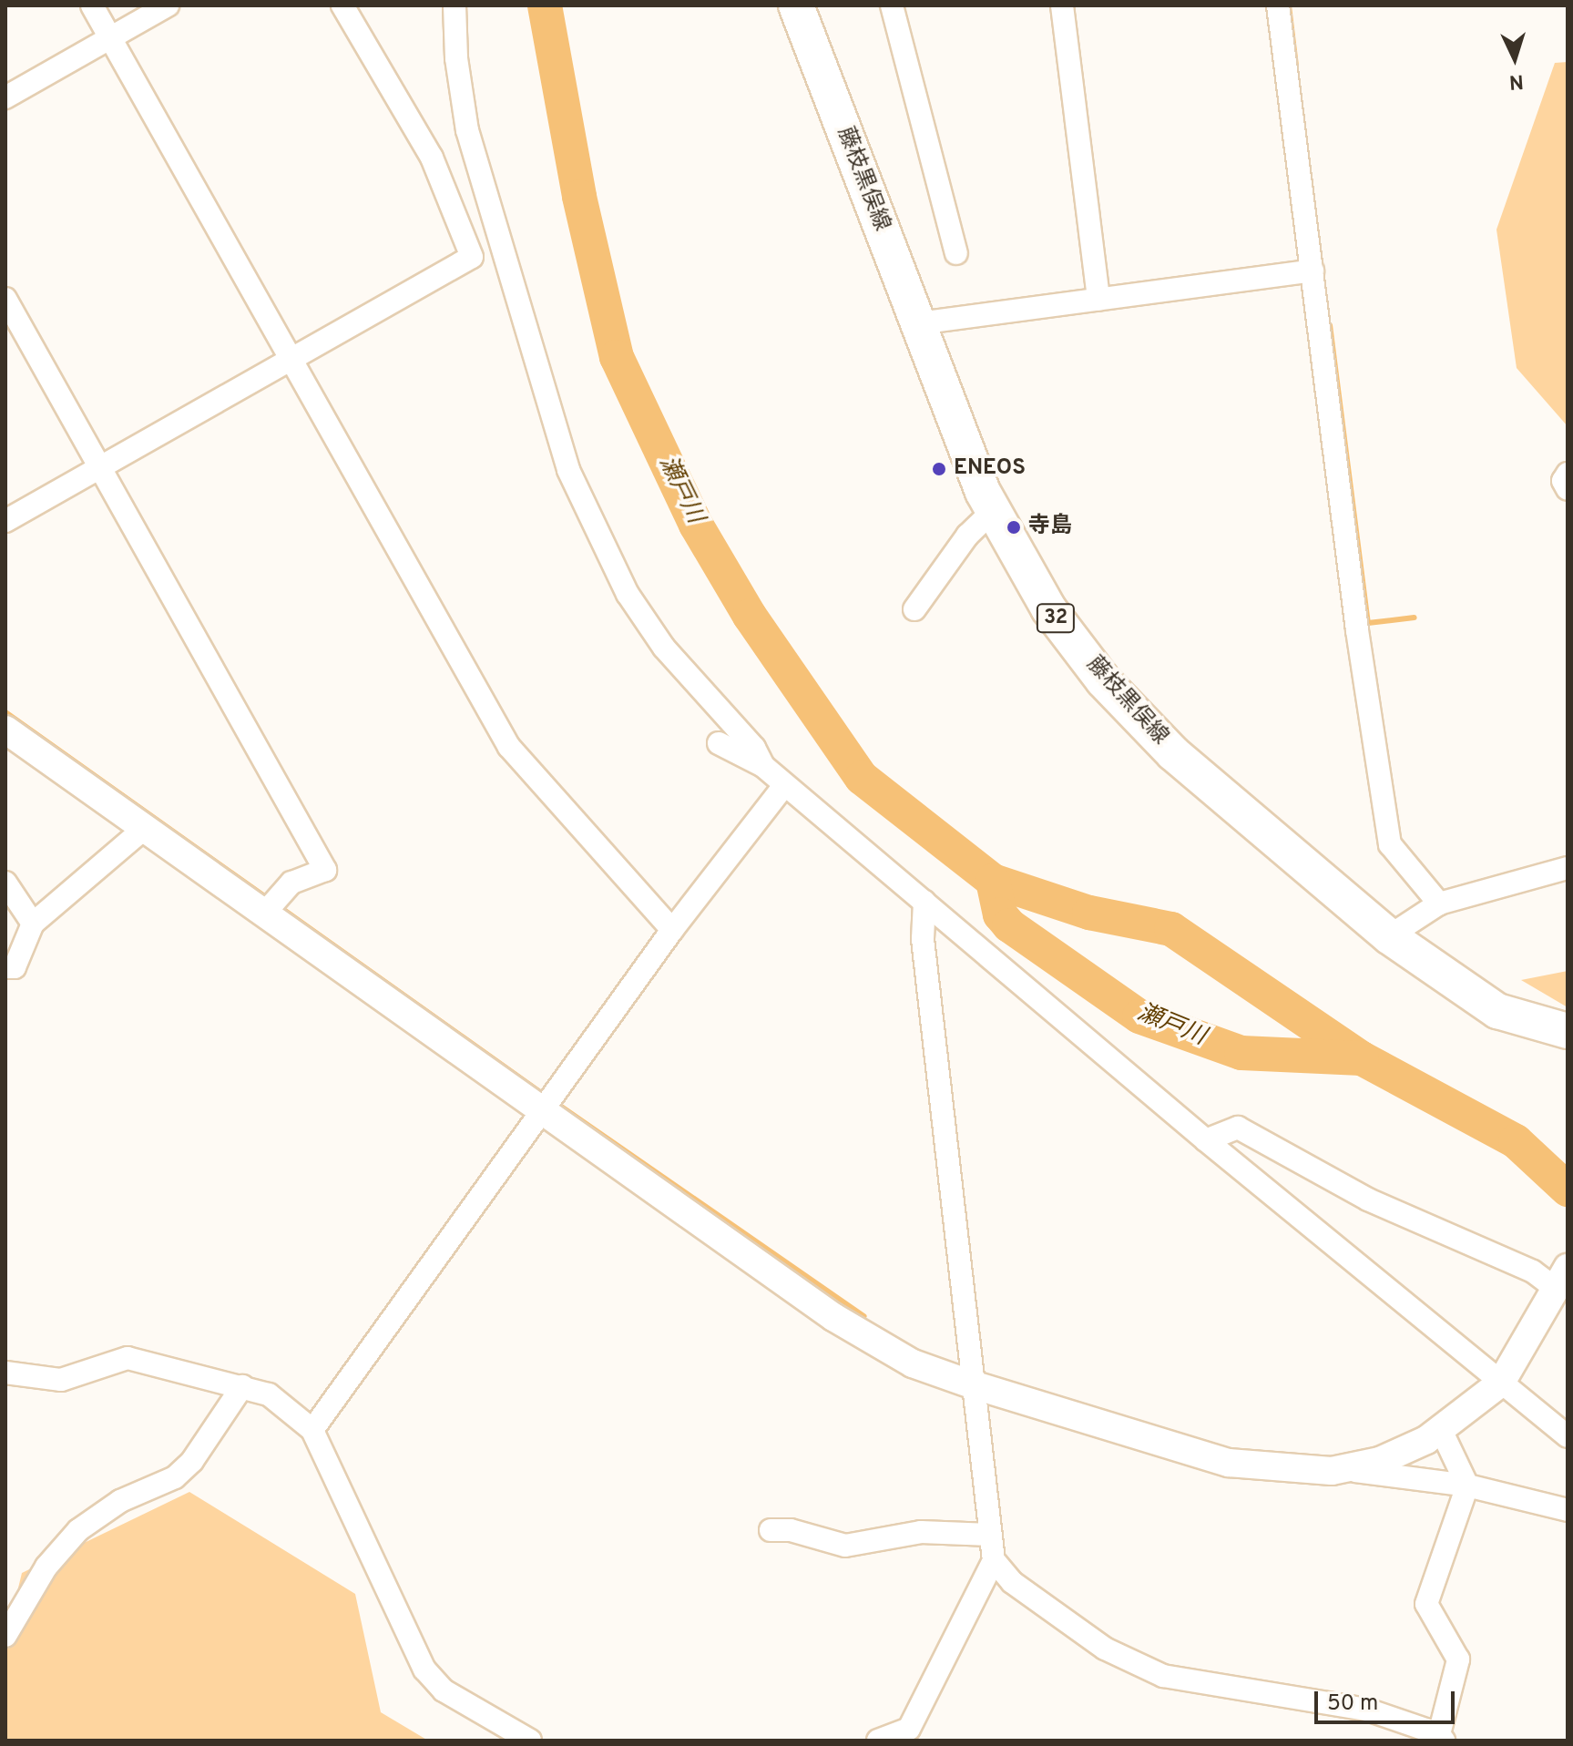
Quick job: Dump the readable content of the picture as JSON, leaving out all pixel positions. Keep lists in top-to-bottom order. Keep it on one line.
{"streets":{"main road":["藤枝黒俣線","32"]},"water":["瀬戸川"],"places":["ENEOS","寺島"],"scale_bar":"50 m","north":"bottom"}
